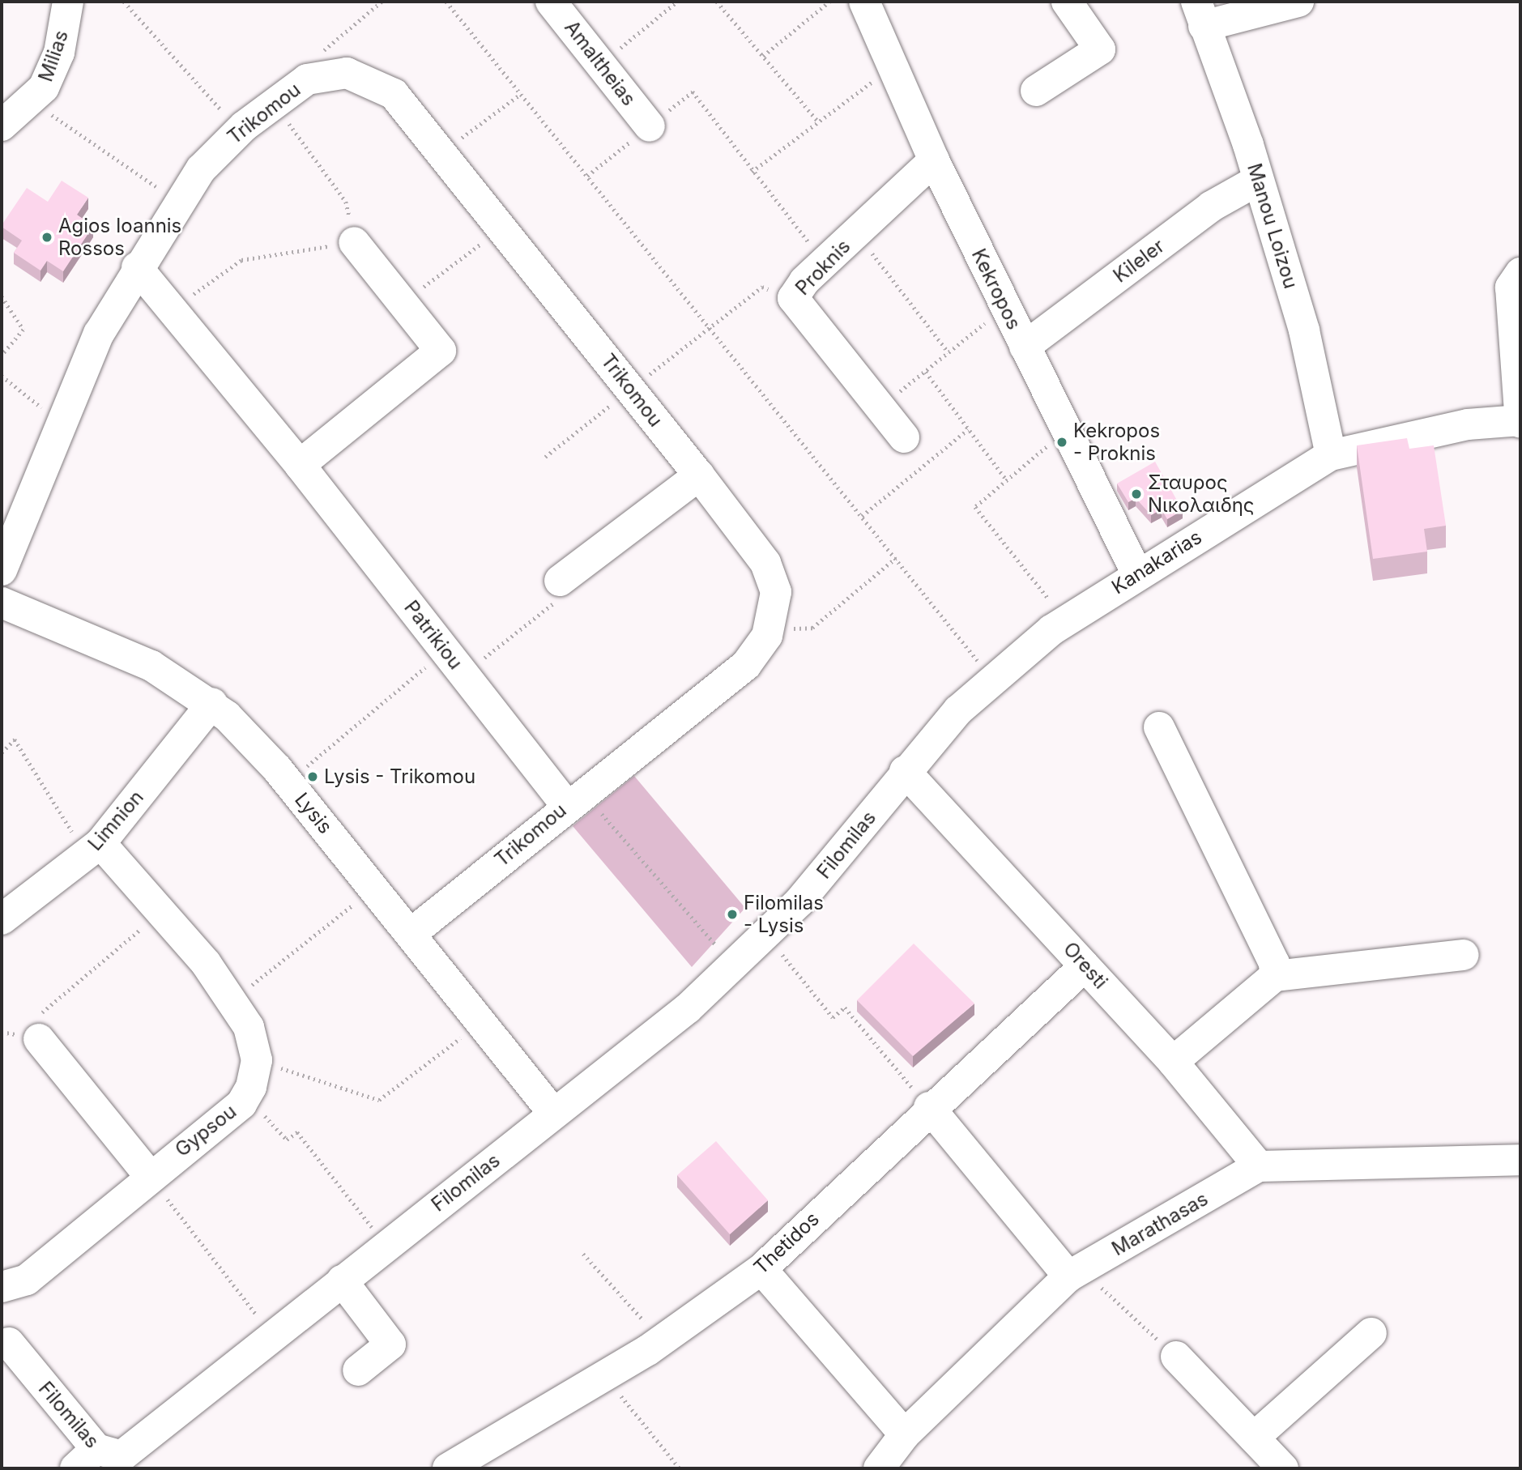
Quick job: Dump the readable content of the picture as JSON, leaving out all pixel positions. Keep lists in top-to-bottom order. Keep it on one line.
{"streets":{"street":["Milias","Amaltheias","Trikomou","Manou Loizou","Kileler","Proknis","Kekropos","Kanakarias","Patrikiou","Lysis","Limnion","Filomilas","Oresti","Gypsou","Marathasas","Thetidos"]},"crossings":[["Trikomou","Patrikiou"],["Trikomou","Lysis"],["Manou Loizou","Kileler"],["Manou Loizou","Kanakarias"],["Kileler","Kekropos"],["Proknis","Kekropos"],["Kekropos","Kanakarias"],["Kanakarias","Filomilas"],["Kanakarias","Oresti"],["Lysis","Limnion"],["Lysis","Filomilas"],["Filomilas","Oresti"],["Oresti","Marathasas"],["Oresti","Thetidos"]],"places":["Agios Ioannis Rossos","Kekropos - Proknis","Σταυρος Νικολαιδης","Lysis - Trikomou","Filomilas - Lysis"]}
